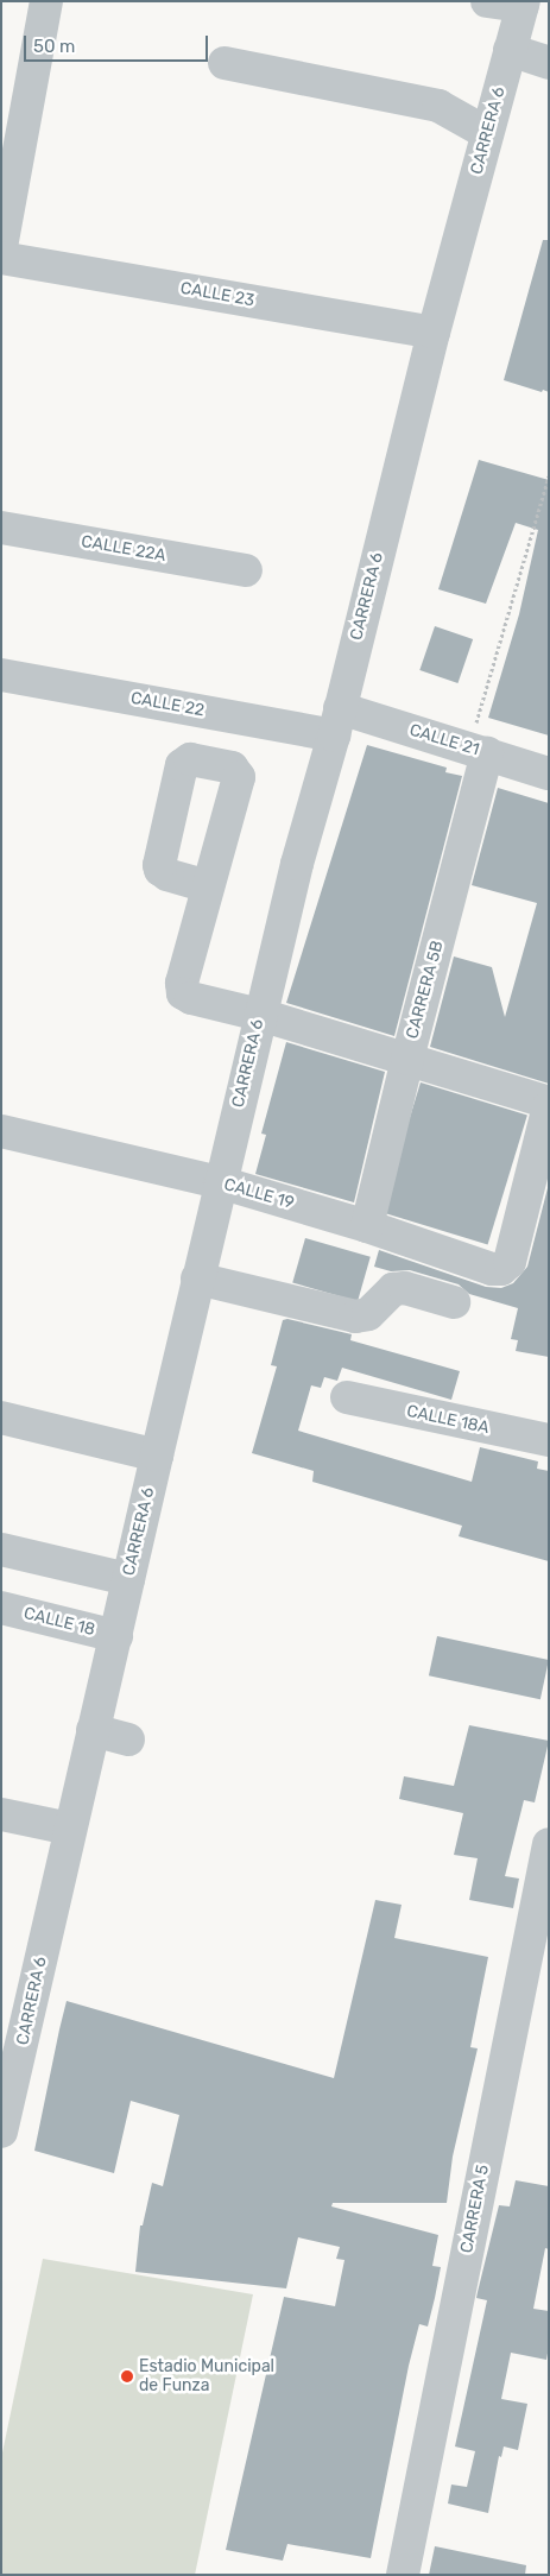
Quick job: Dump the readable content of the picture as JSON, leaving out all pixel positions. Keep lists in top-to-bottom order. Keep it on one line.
{"streets":{"street":["CARRERA 6","CALLE 23","CALLE 22A","CALLE 22","CALLE 21","CARRERA 5B","CALLE 19","CALLE 18A","CALLE 18","CARRERA 5"]},"crossings":[["CARRERA 6","CALLE 23"],["CARRERA 6","CALLE 22"],["CARRERA 6","CALLE 21"],["CARRERA 6","CALLE 19"],["CARRERA 6","CALLE 18"],["CALLE 22","CALLE 21"],["CALLE 21","CARRERA 5B"],["CARRERA 5B","CALLE 19"]],"places":["Estadio Municipal de Funza"],"scale_bar":"50 m"}
